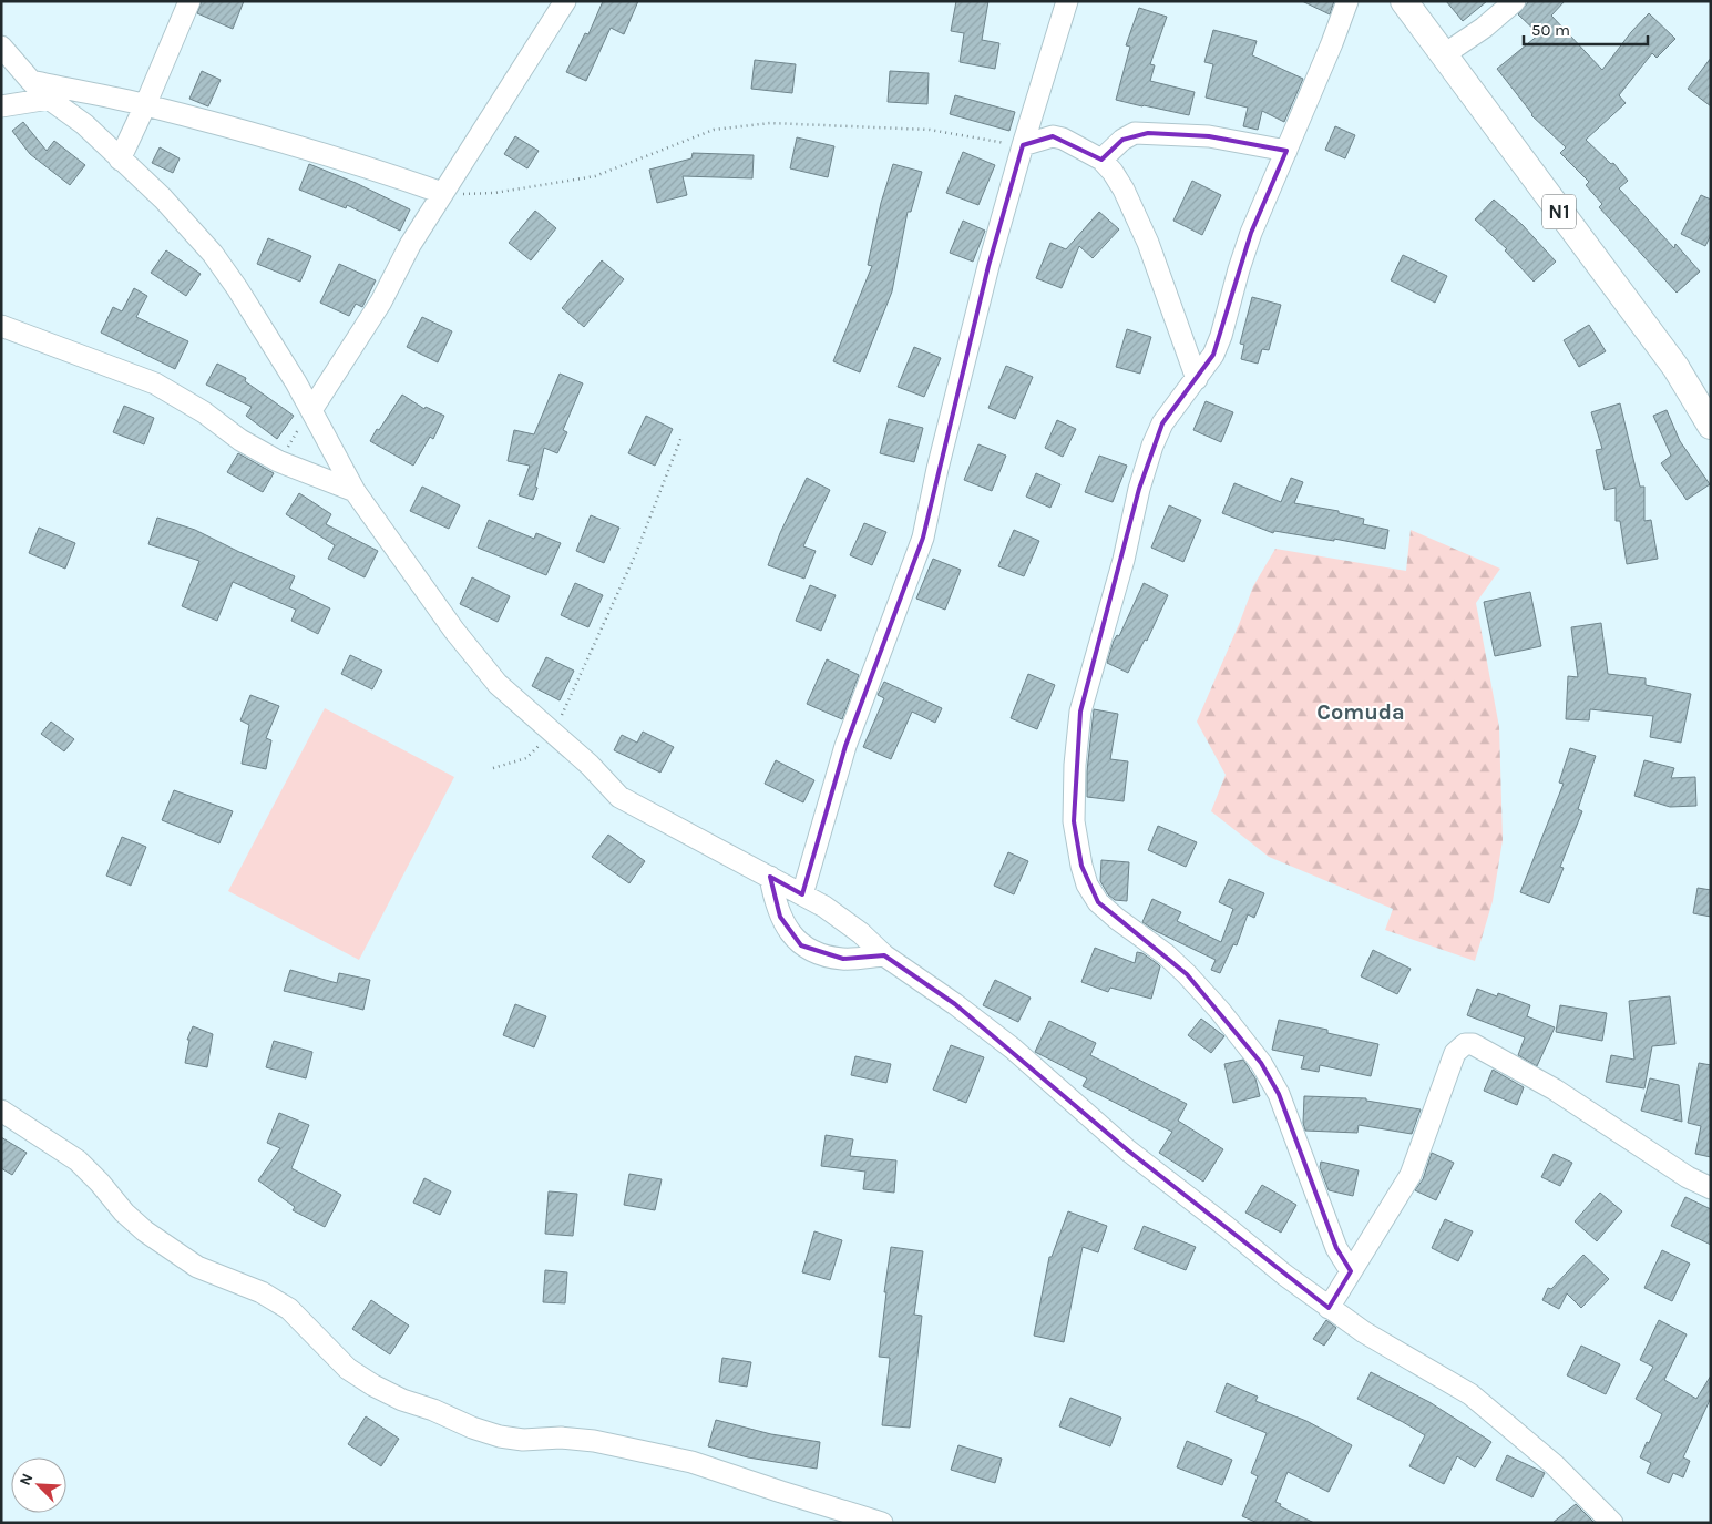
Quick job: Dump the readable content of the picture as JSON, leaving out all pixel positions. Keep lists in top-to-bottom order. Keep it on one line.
{"streets":{"main road":["N1"]},"districts":["Comuda"],"scale_bar":"50 m","north":"top left"}
